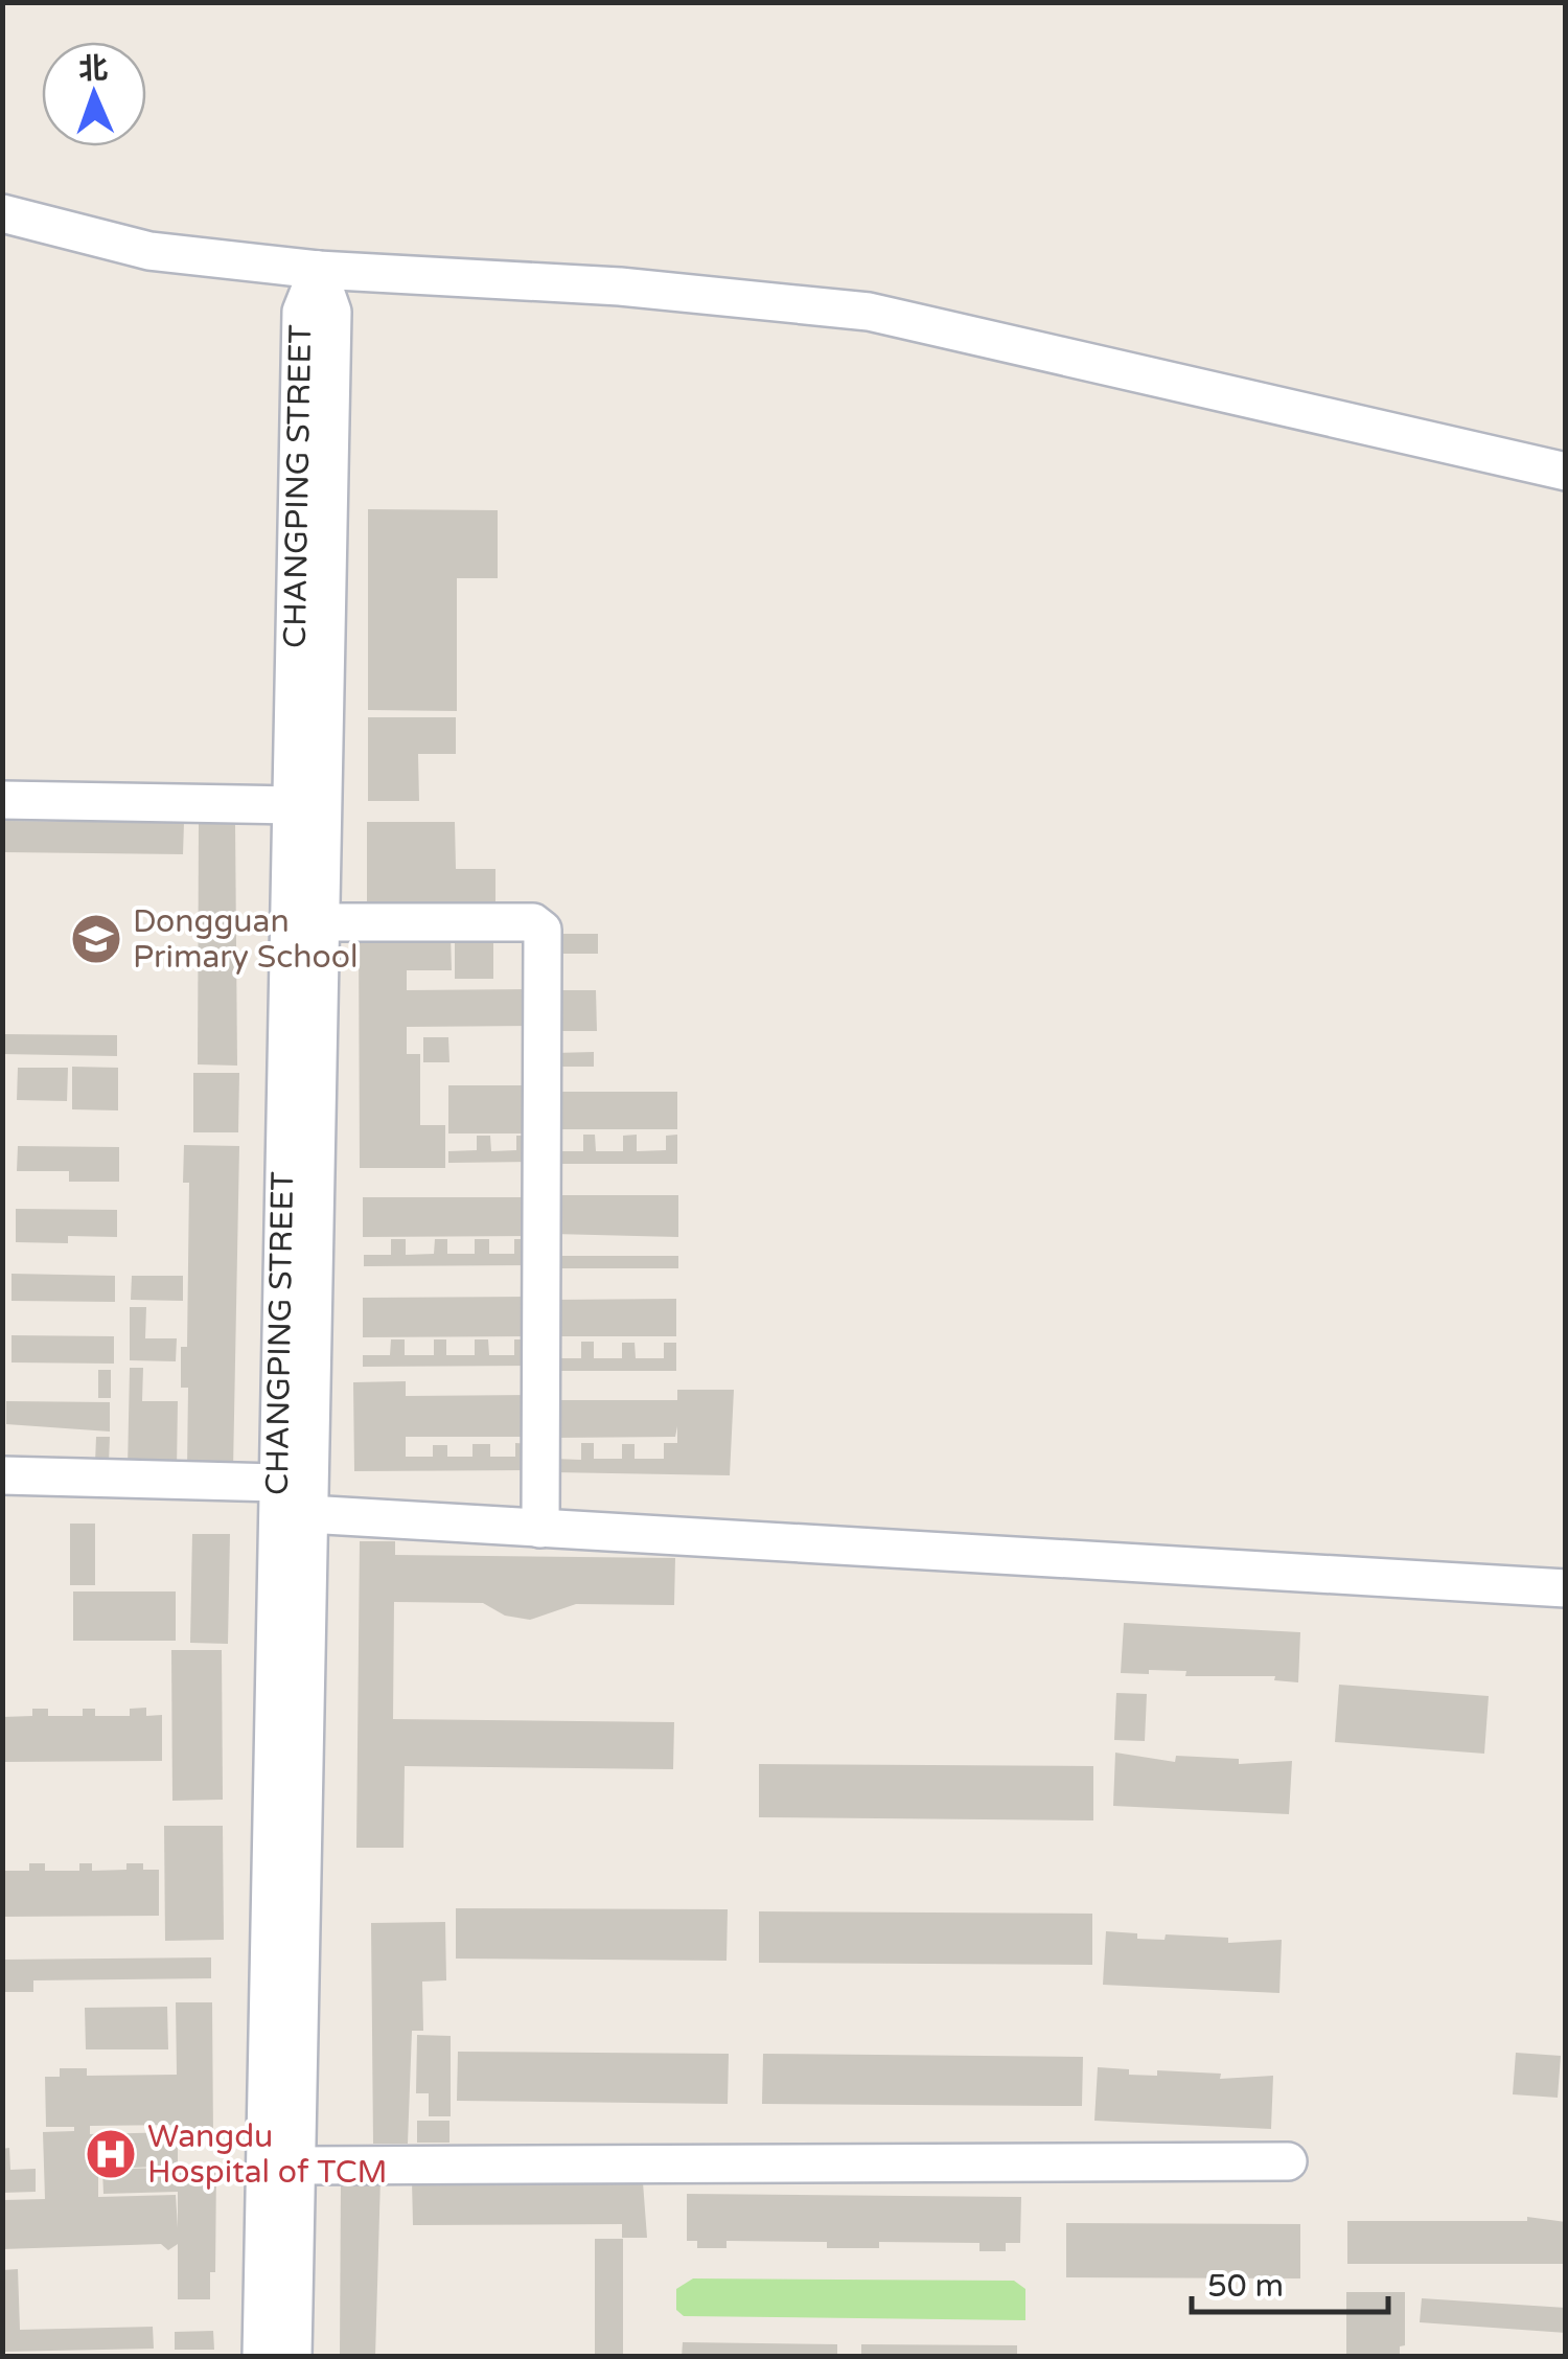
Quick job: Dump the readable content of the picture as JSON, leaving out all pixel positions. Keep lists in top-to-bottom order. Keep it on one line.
{"streets":{"street":["CHANGPING STREET"]},"places":{"school or university":["Dongguan Primary School"],"hospital":["Wangdu Hospital of TCM"]},"scale_bar":"50 m","north":"top"}
